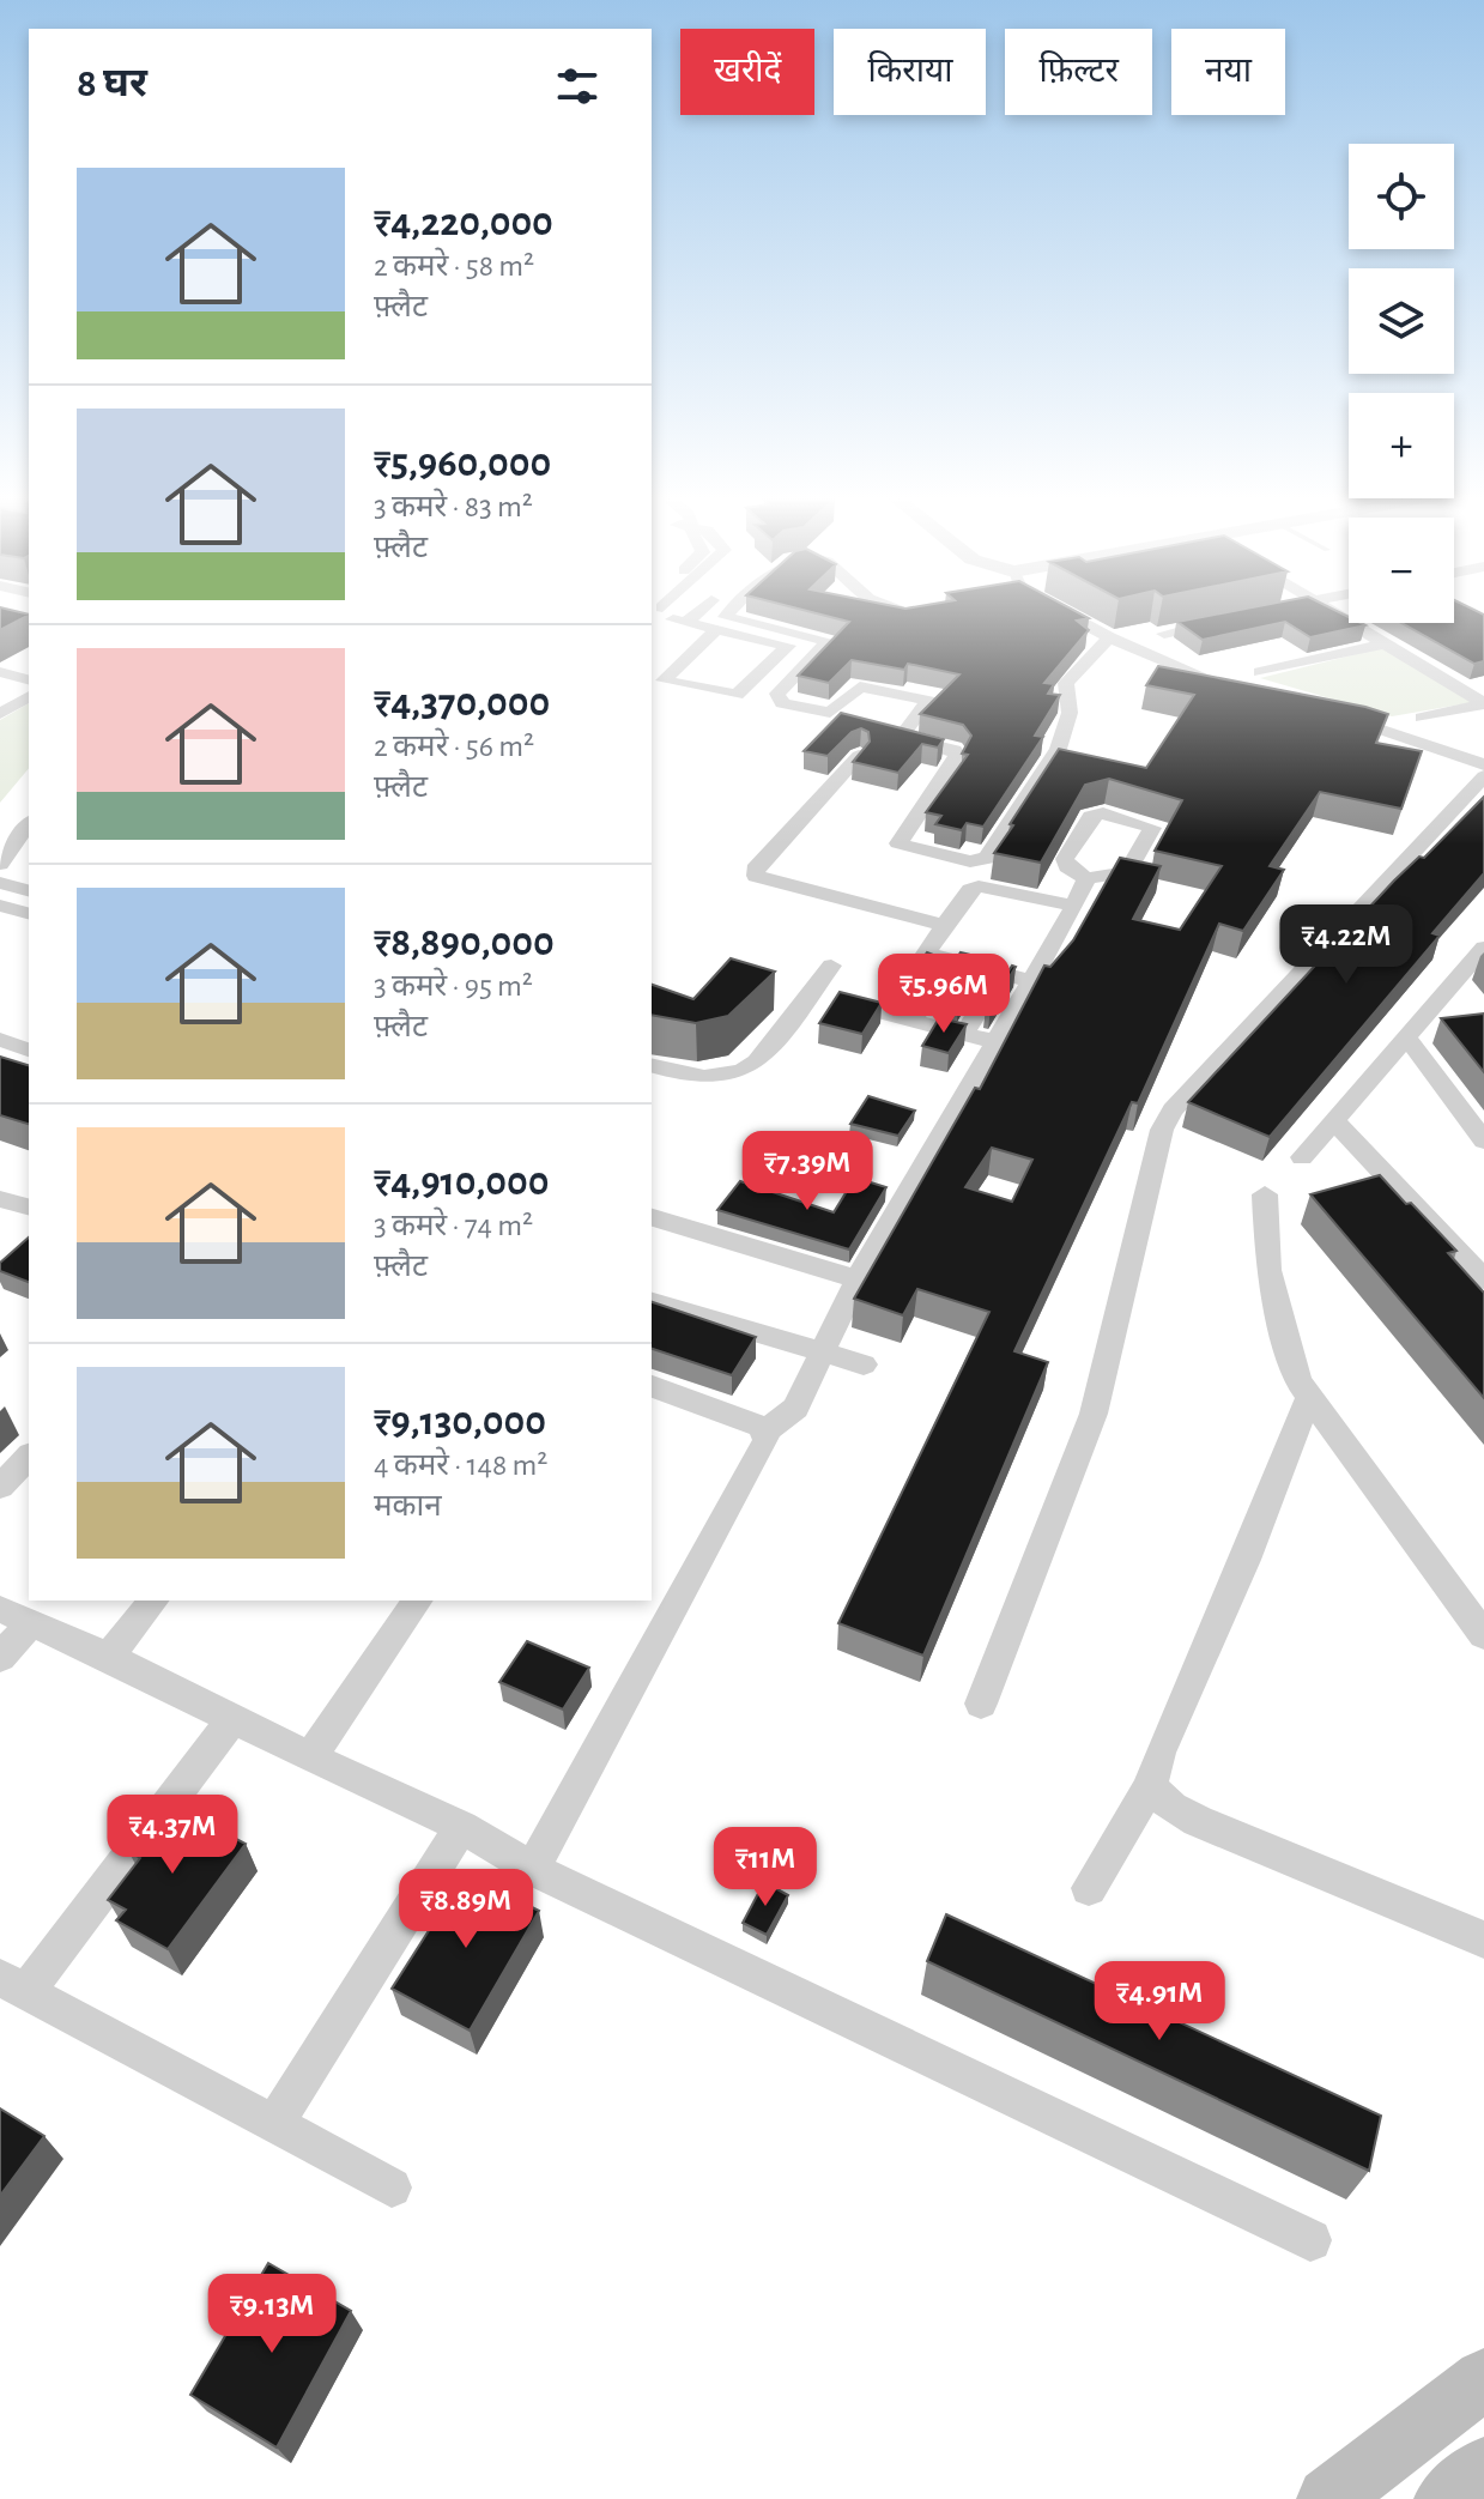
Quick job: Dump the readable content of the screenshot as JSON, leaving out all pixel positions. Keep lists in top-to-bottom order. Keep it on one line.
{"page":{"chip":["खरीदें","किराया","फ़िल्टर","नया"],"heading":"8 घर","map_buttons":["+","−"],"list":[{"name":"₹4,220,000","note":"2 कमरे · 58 m² · फ़्लैट"},{"name":"₹5,960,000","note":"3 कमरे · 83 m² · फ़्लैट"},{"name":"₹4,370,000","note":"2 कमरे · 56 m² · फ़्लैट"},{"name":"₹8,890,000","note":"3 कमरे · 95 m² · फ़्लैट"},{"name":"₹4,910,000","note":"3 कमरे · 74 m² · फ़्लैट"},{"name":"₹9,130,000","note":"4 कमरे · 148 m² · मकान"}],"price":["₹4.22M","₹5.96M","₹7.39M","₹4.37M","₹11M","₹8.89M","₹4.91M","₹9.13M"]}}
